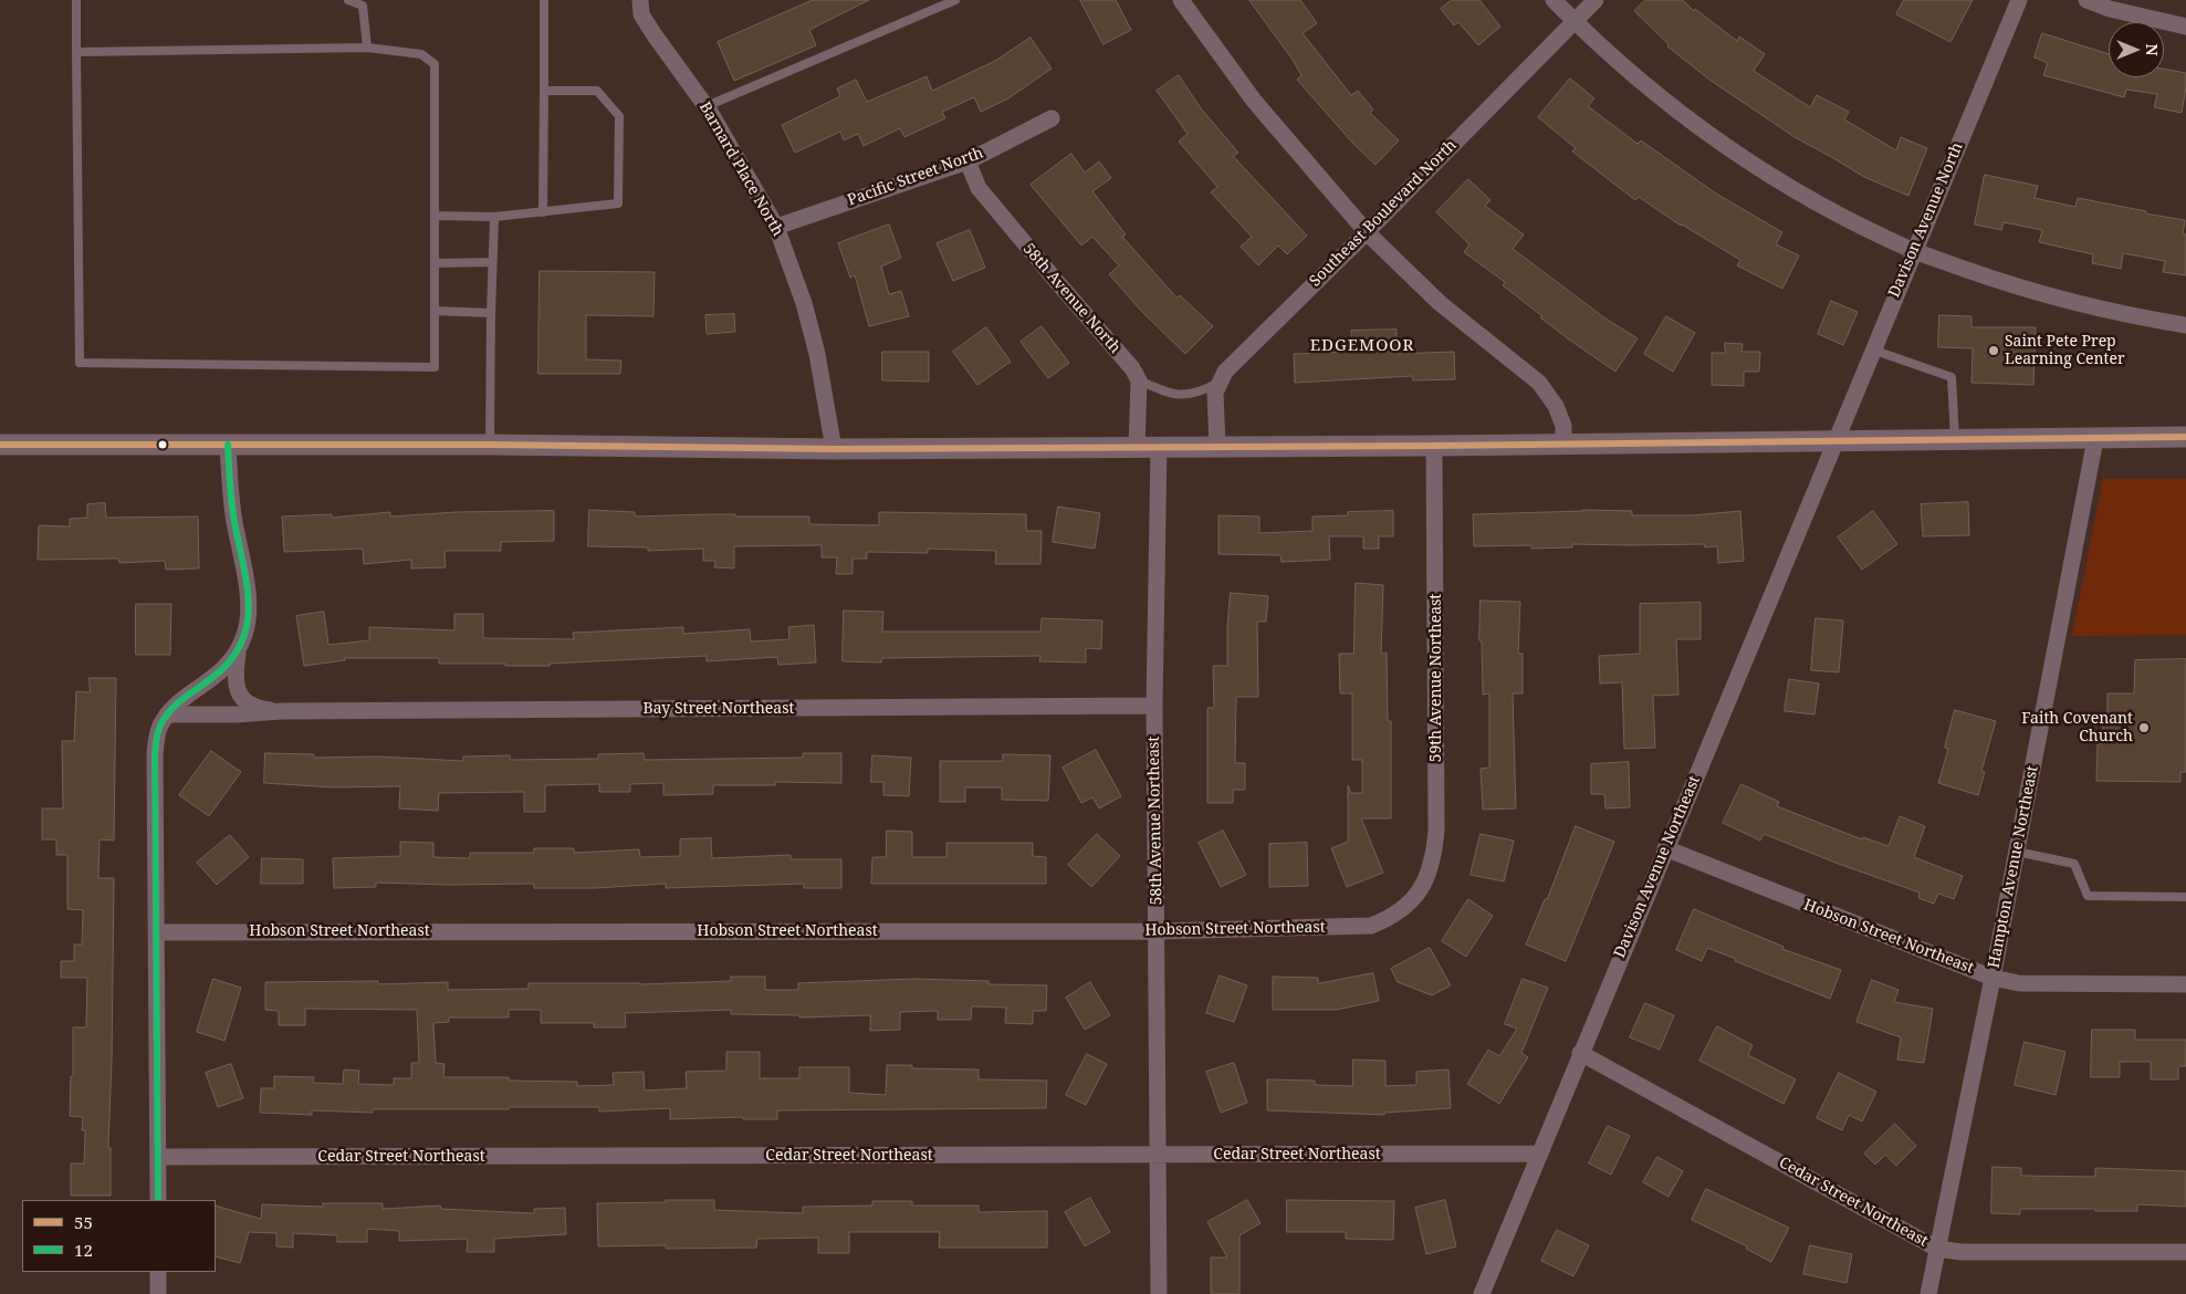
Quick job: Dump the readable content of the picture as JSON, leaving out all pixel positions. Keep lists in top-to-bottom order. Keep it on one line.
{"streets":{"street":["Barnard Place North","Pacific Street North","Southeast Boulevard North","Davison Avenue North","58th Avenue North","59th Avenue Northeast","Bay Street Northeast","58th Avenue Northeast","Davison Avenue Northeast","Hampton Avenue Northeast","Hobson Street Northeast","Cedar Street Northeast"]},"crossings":[["Barnard Place North","Pacific Street North"],["Pacific Street North","58th Avenue North"],["Davison Avenue North","Davison Avenue Northeast"],["59th Avenue Northeast","Hobson Street Northeast"],["Bay Street Northeast","58th Avenue Northeast"],["58th Avenue Northeast","Hobson Street Northeast"],["58th Avenue Northeast","Cedar Street Northeast"],["Davison Avenue Northeast","Hobson Street Northeast"],["Davison Avenue Northeast","Cedar Street Northeast"],["Hampton Avenue Northeast","Hobson Street Northeast"],["Hampton Avenue Northeast","Cedar Street Northeast"]],"districts":["EDGEMOOR"],"places":["Saint Pete Prep Learning Center","Faith Covenant Church"],"lines":["transit line 55","transit line 12"],"legend":["55","12"],"north":"right"}
